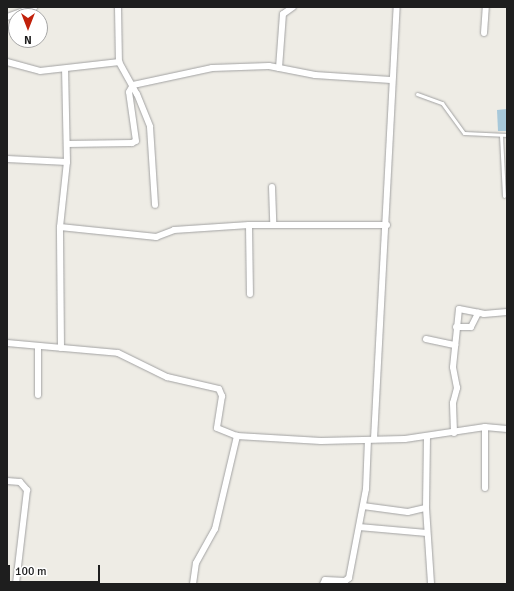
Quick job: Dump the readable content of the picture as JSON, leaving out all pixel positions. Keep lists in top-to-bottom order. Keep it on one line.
{"scale_bar":"100 m","north":"bottom"}
